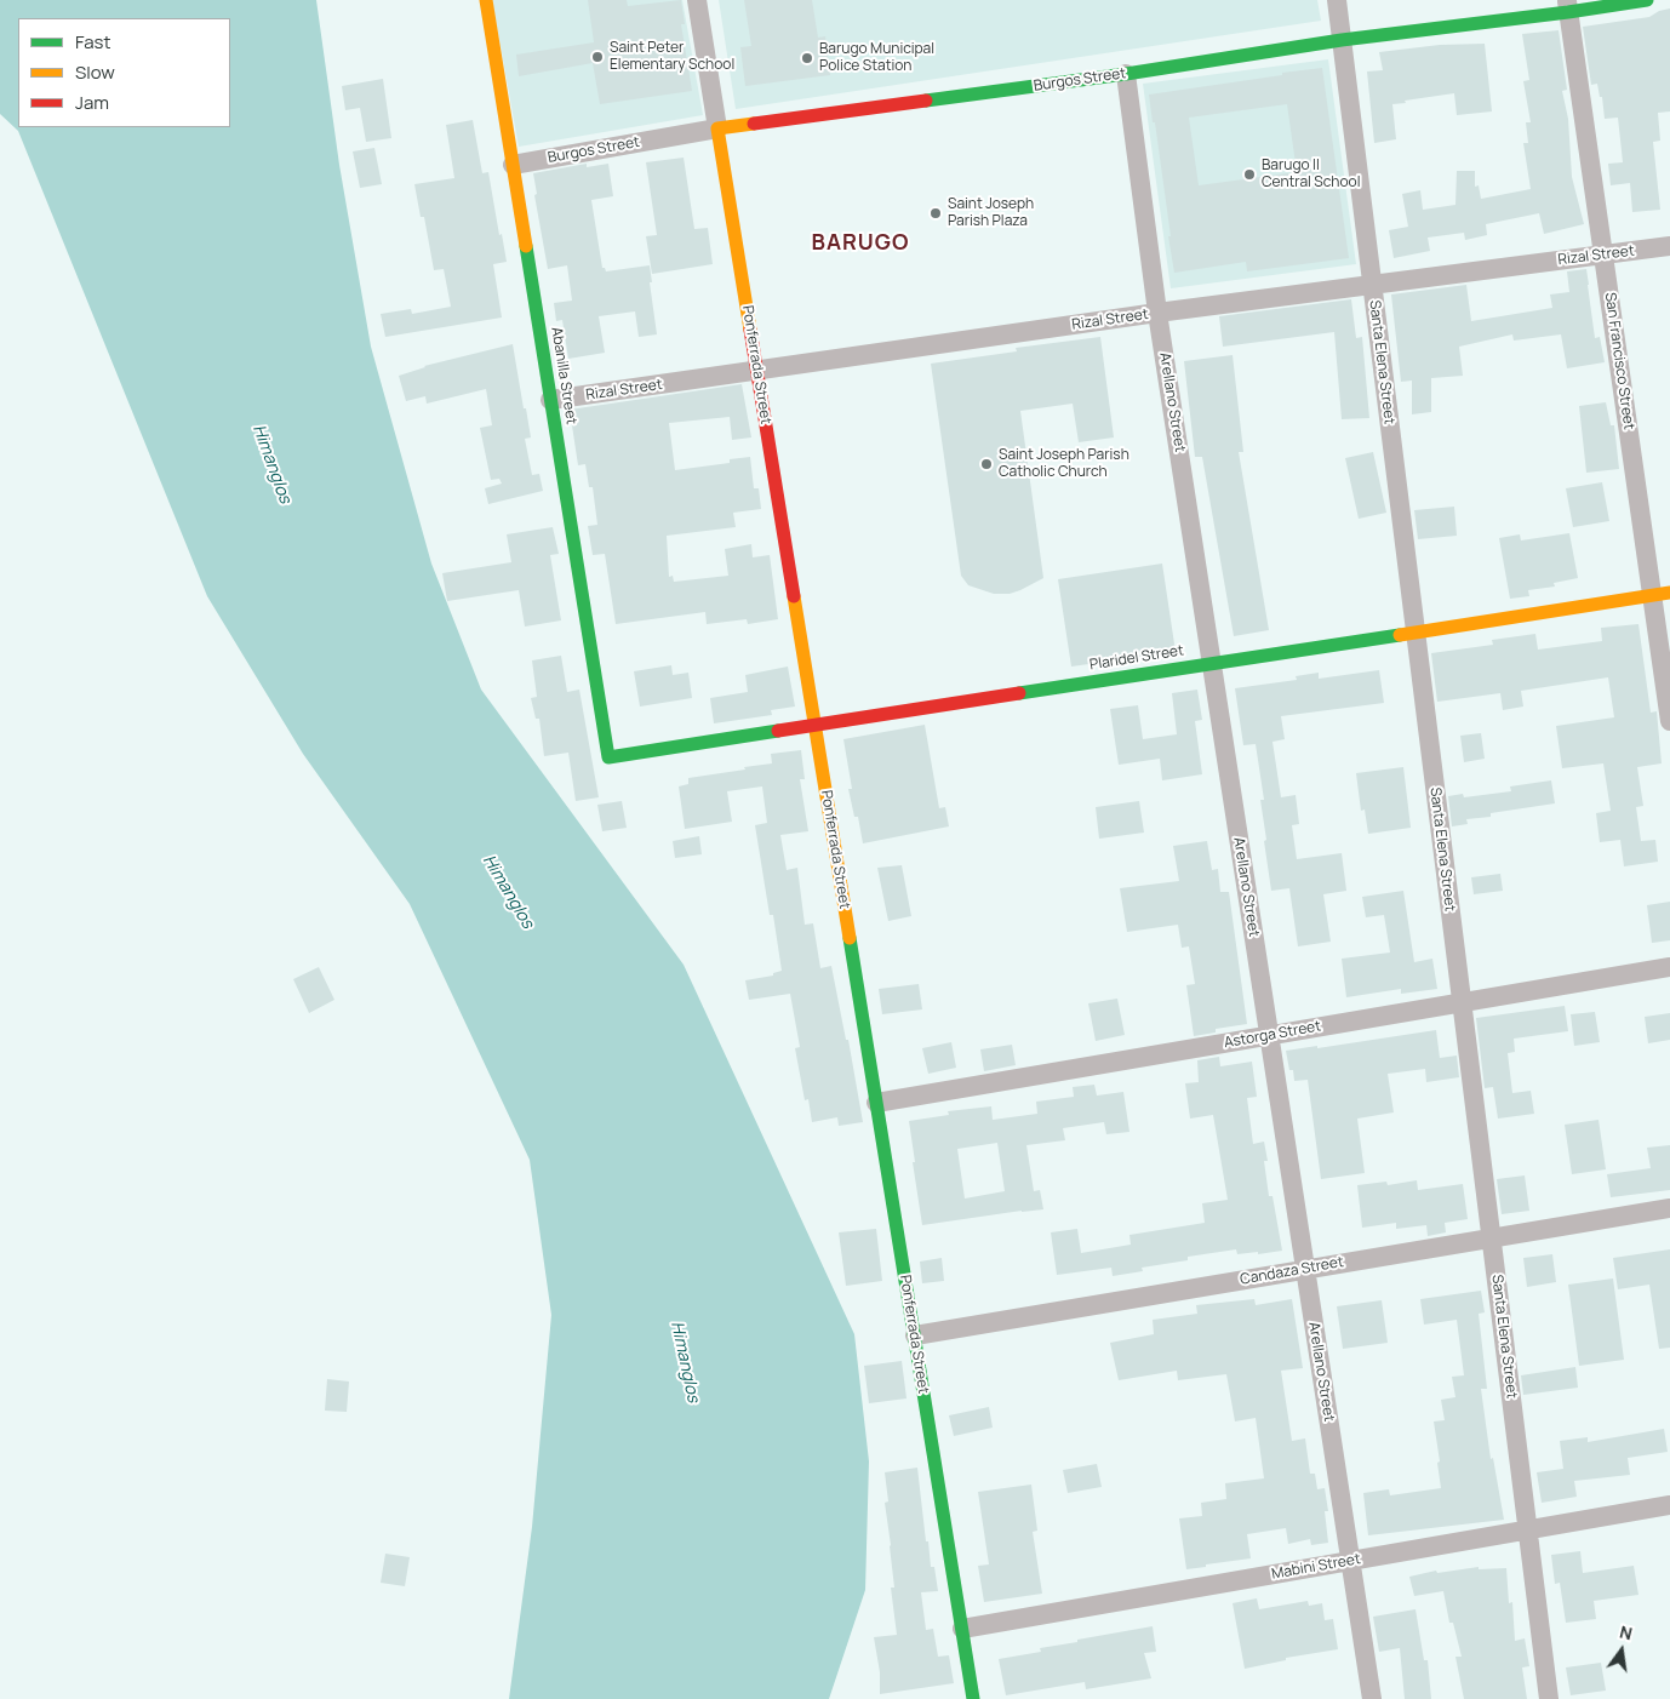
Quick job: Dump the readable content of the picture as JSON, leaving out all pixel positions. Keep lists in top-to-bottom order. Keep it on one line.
{"streets":{"street":["Burgos Street","Rizal Street","San Francisco Street","Santa Elena Street","Ponferrada Street","Abanilla Street","Arellano Street","Plaridel Street","Astorga Street","Candaza Street","Mabini Street"]},"crossings":[["Burgos Street","San Francisco Street"],["Burgos Street","Santa Elena Street"],["Burgos Street","Ponferrada Street"],["Burgos Street","Abanilla Street"],["Burgos Street","Arellano Street"],["Rizal Street","San Francisco Street"],["Rizal Street","Santa Elena Street"],["Rizal Street","Ponferrada Street"],["Rizal Street","Abanilla Street"],["Rizal Street","Arellano Street"],["San Francisco Street","Plaridel Street"],["Santa Elena Street","Plaridel Street"],["Santa Elena Street","Astorga Street"],["Santa Elena Street","Candaza Street"],["Santa Elena Street","Mabini Street"],["Ponferrada Street","Plaridel Street"],["Ponferrada Street","Astorga Street"],["Ponferrada Street","Candaza Street"],["Ponferrada Street","Mabini Street"],["Abanilla Street","Plaridel Street"],["Arellano Street","Plaridel Street"],["Arellano Street","Astorga Street"],["Arellano Street","Candaza Street"],["Arellano Street","Mabini Street"]],"districts":["BARUGO"],"water":["Himanglos"],"places":["Saint Peter Elementary School","Barugo Municipal Police Station","Barugo II Central School","Saint Joseph Parish Plaza","Saint Joseph Parish Catholic Church"],"legend":["Fast","Slow","Jam"],"north":"top"}
